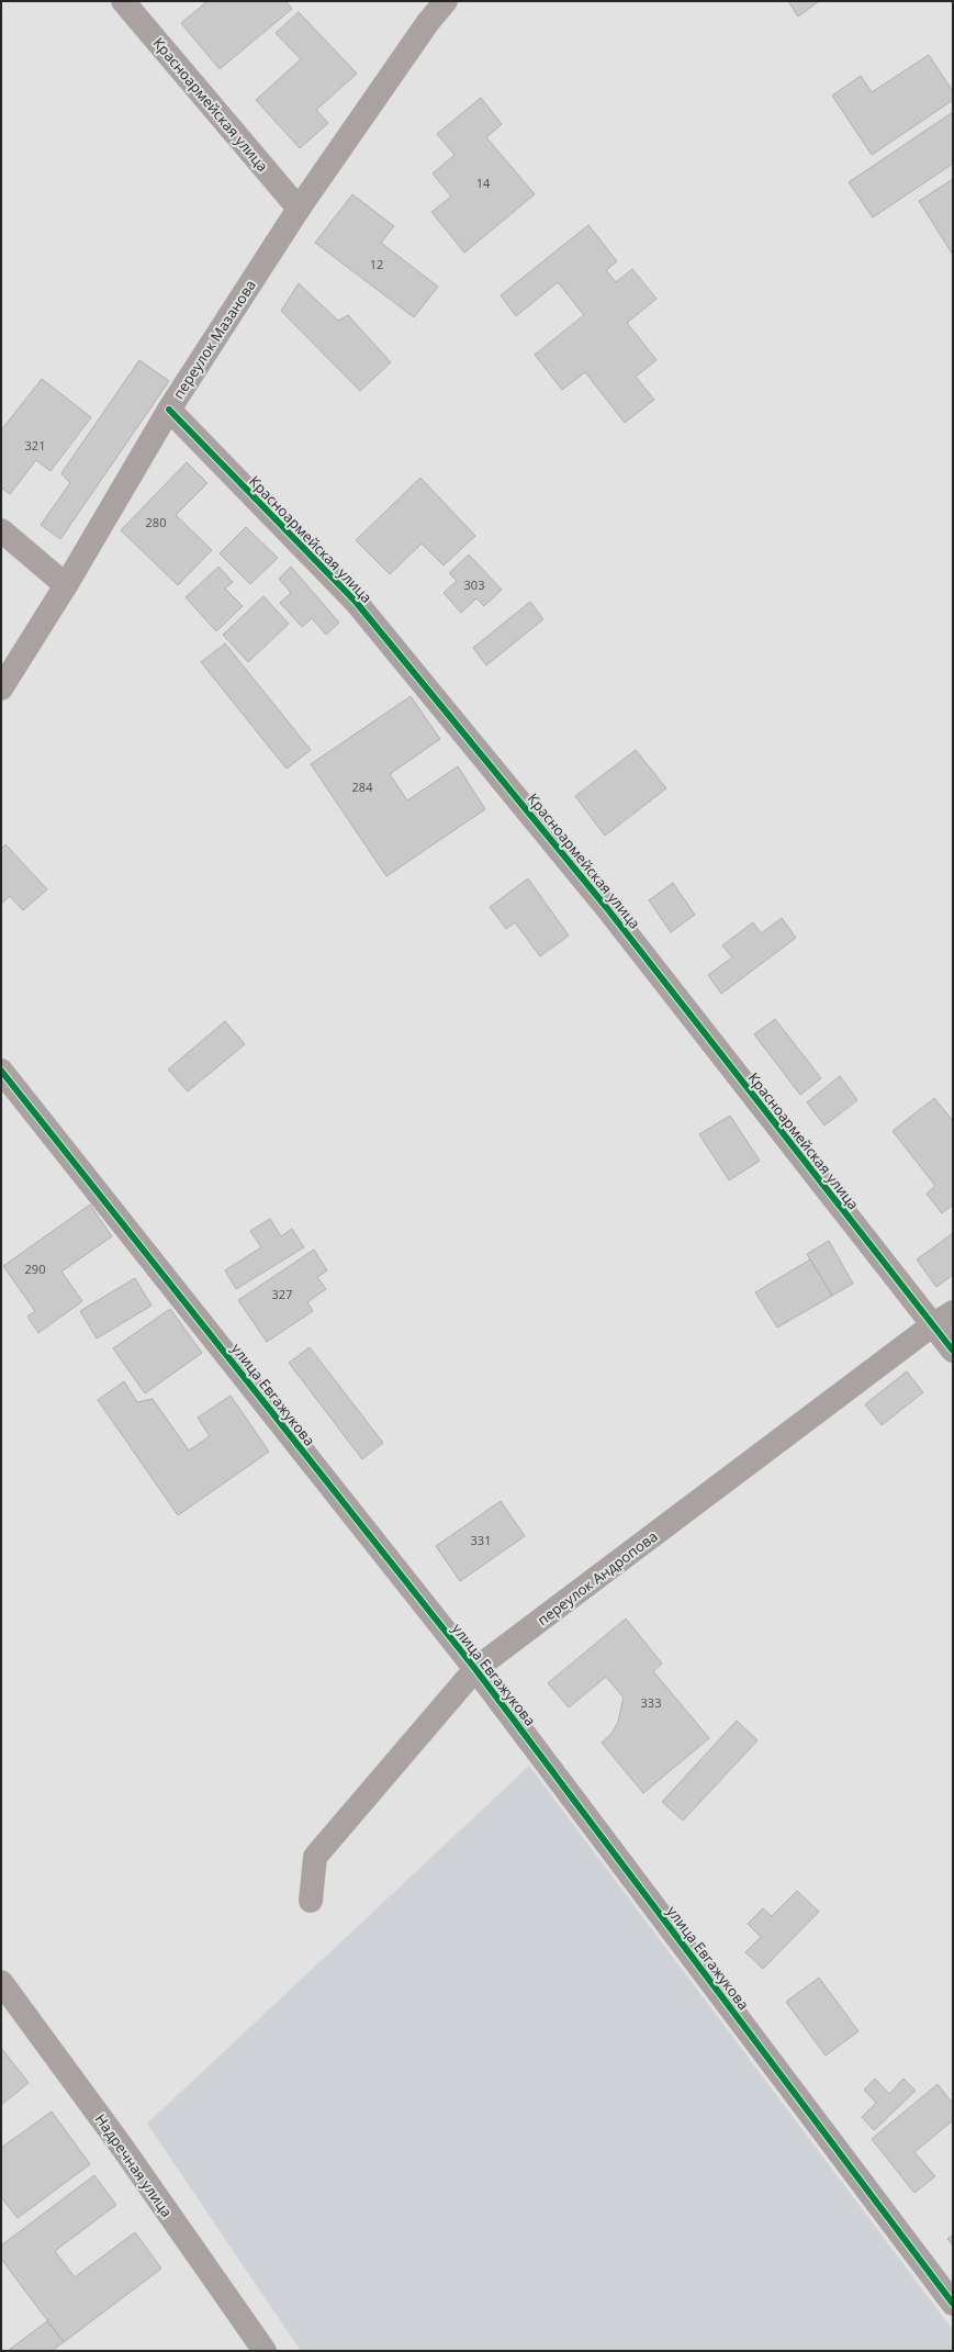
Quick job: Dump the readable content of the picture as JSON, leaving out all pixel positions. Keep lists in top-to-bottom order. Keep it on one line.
{"streets":{"street":["Красноармейская улица","переулок Мазанова","улица Евгажукова","переулок Андропова","Надречная улица"]},"crossings":[["Красноармейская улица","переулок Мазанова"],["Красноармейская улица","переулок Андропова"],["улица Евгажукова","переулок Андропова"]],"house_numbers":["14","12","321","280","303","284","290","327","331","333"]}
